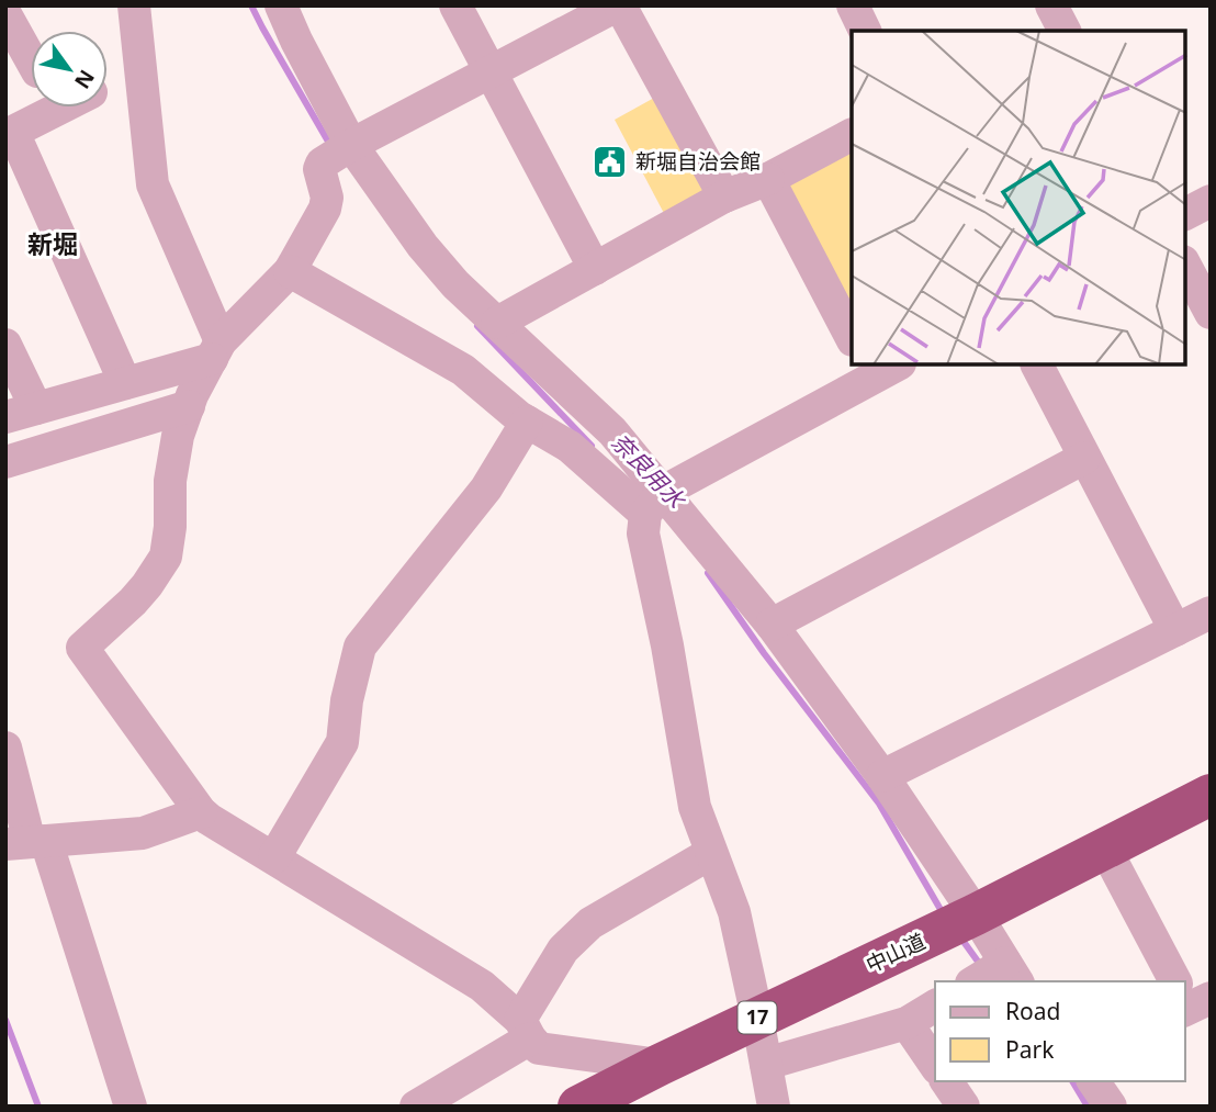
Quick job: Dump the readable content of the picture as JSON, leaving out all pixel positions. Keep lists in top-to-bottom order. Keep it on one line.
{"streets":{"highway":["中山道","17"]},"districts":["新堀"],"water":["奈良用水"],"places":{"public building":["新堀自治会館"]},"legend":["Road","Park"],"north":"bottom right"}
